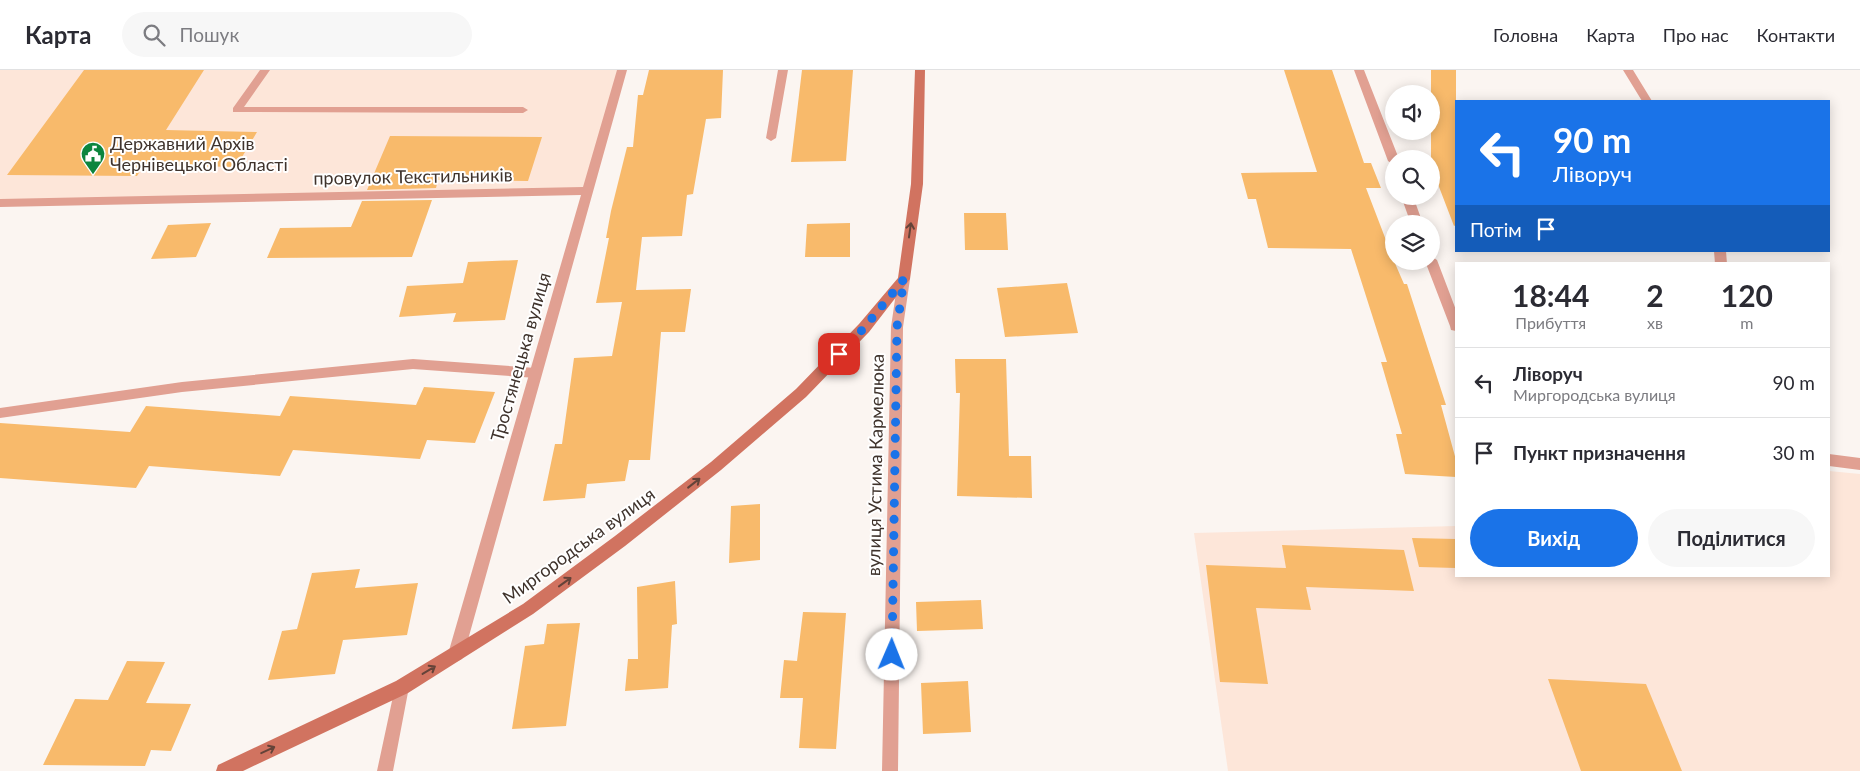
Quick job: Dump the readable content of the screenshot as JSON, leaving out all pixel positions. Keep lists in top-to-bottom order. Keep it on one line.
{"streets":{"main road":["вулиця Устима Кармелюка","Миргородська вулиця"],"street":["провулок Текстильників","Тростянецька вулиця"]},"crossings":[["провулок Текстильників","Тростянецька вулиця"],["Тростянецька вулиця","Миргородська вулиця"],["вулиця Устима Кармелюка","Миргородська вулиця"]],"one_way":["Миргородська вулиця"],"places":{"public building":["Державний Архів Чернівецької Області"]},"page":{"header":"Карта","search":"Пошук","nav":["Головна","Карта","Про нас","Контакти"],"turn":["90 m","Ліворуч"],"then":"Потім","eta":["18:44","Прибуття","2","хв","120","m"],"list":[{"name":"Ліворуч","note":"Миргородська вулиця","value":"90 m"},{"name":"Пункт призначення","value":"30 m"}],"buttons":["Вихід","Поділитися"]}}
